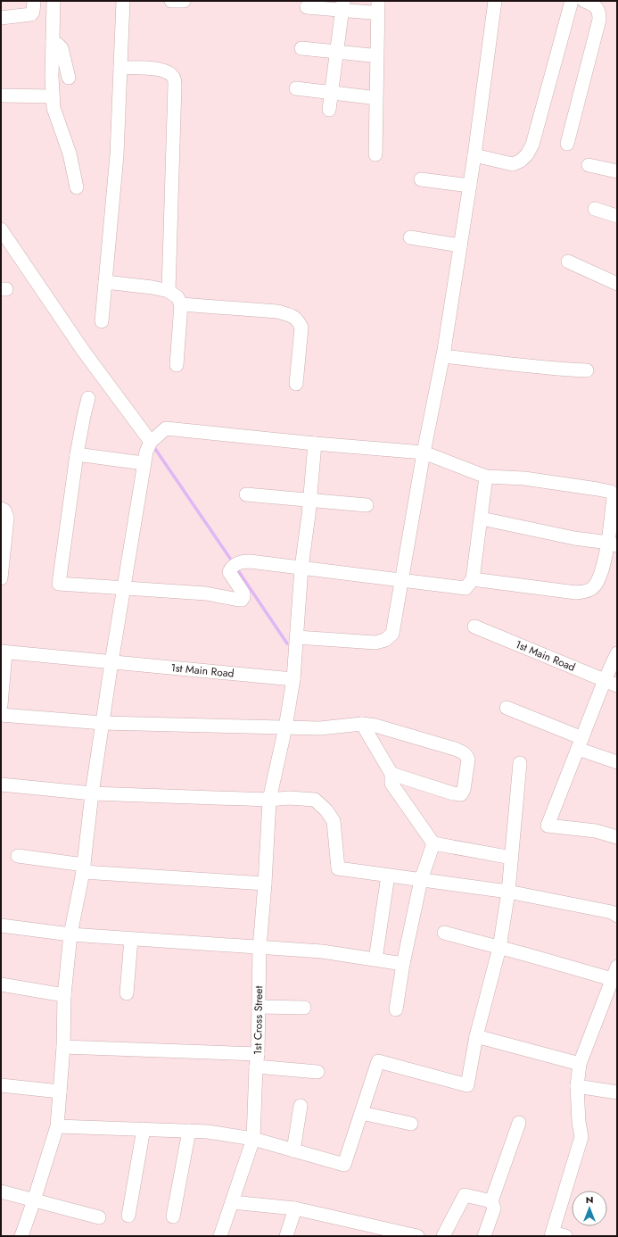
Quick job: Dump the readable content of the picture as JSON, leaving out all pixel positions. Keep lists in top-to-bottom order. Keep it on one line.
{"streets":{"street":["1st Main Road","1st Cross Street"]},"crossings":[["1st Main Road","1st Cross Street"]],"north":"top"}
